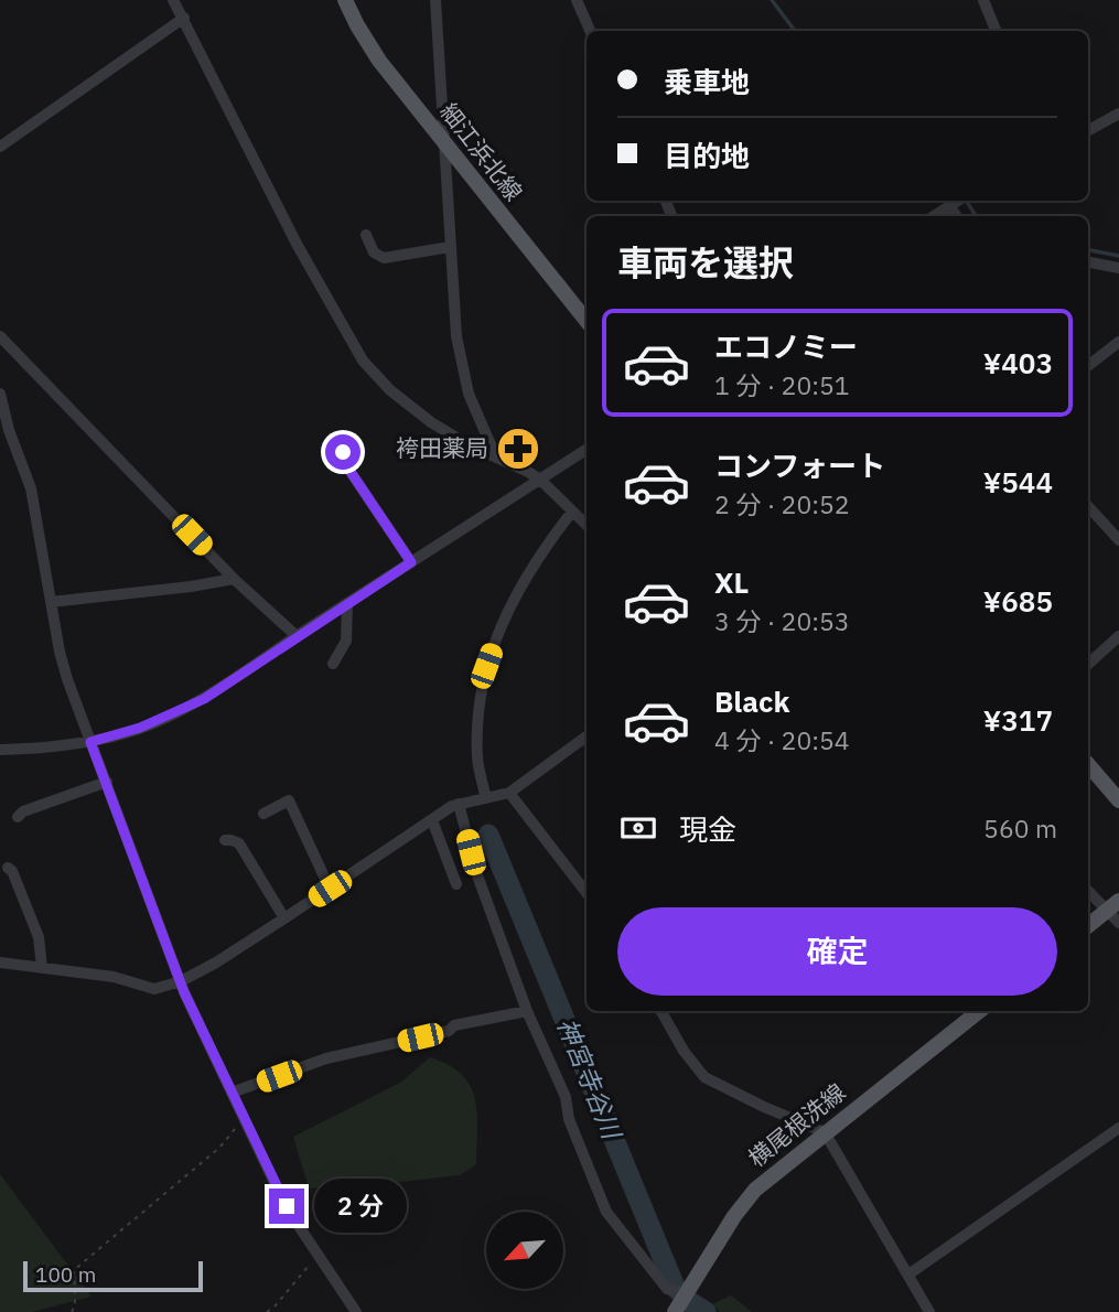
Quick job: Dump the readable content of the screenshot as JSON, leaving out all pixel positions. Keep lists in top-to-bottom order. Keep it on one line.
{"streets":{"main road":["細江浜北線","横尾根洗線"]},"water":["神宮寺谷川"],"places":{"pharmacy":["袴田薬局"]},"scale_bar":"100 m","north":"bottom left","page":{"banner":["乗車地","目的地"],"heading":"車両を選択","list":[{"name":"エコノミー","note":"1 分 · 20:51","value":"¥403"},{"name":"コンフォート","note":"2 分 · 20:52","value":"¥544"},{"name":"XL","note":"3 分 · 20:53","value":"¥685"},{"name":"Black","note":"4 分 · 20:54","value":"¥317"}],"pay":["現金","560 m"],"buttons":"確定","bubble":"2 分","scale":"100 m"}}
